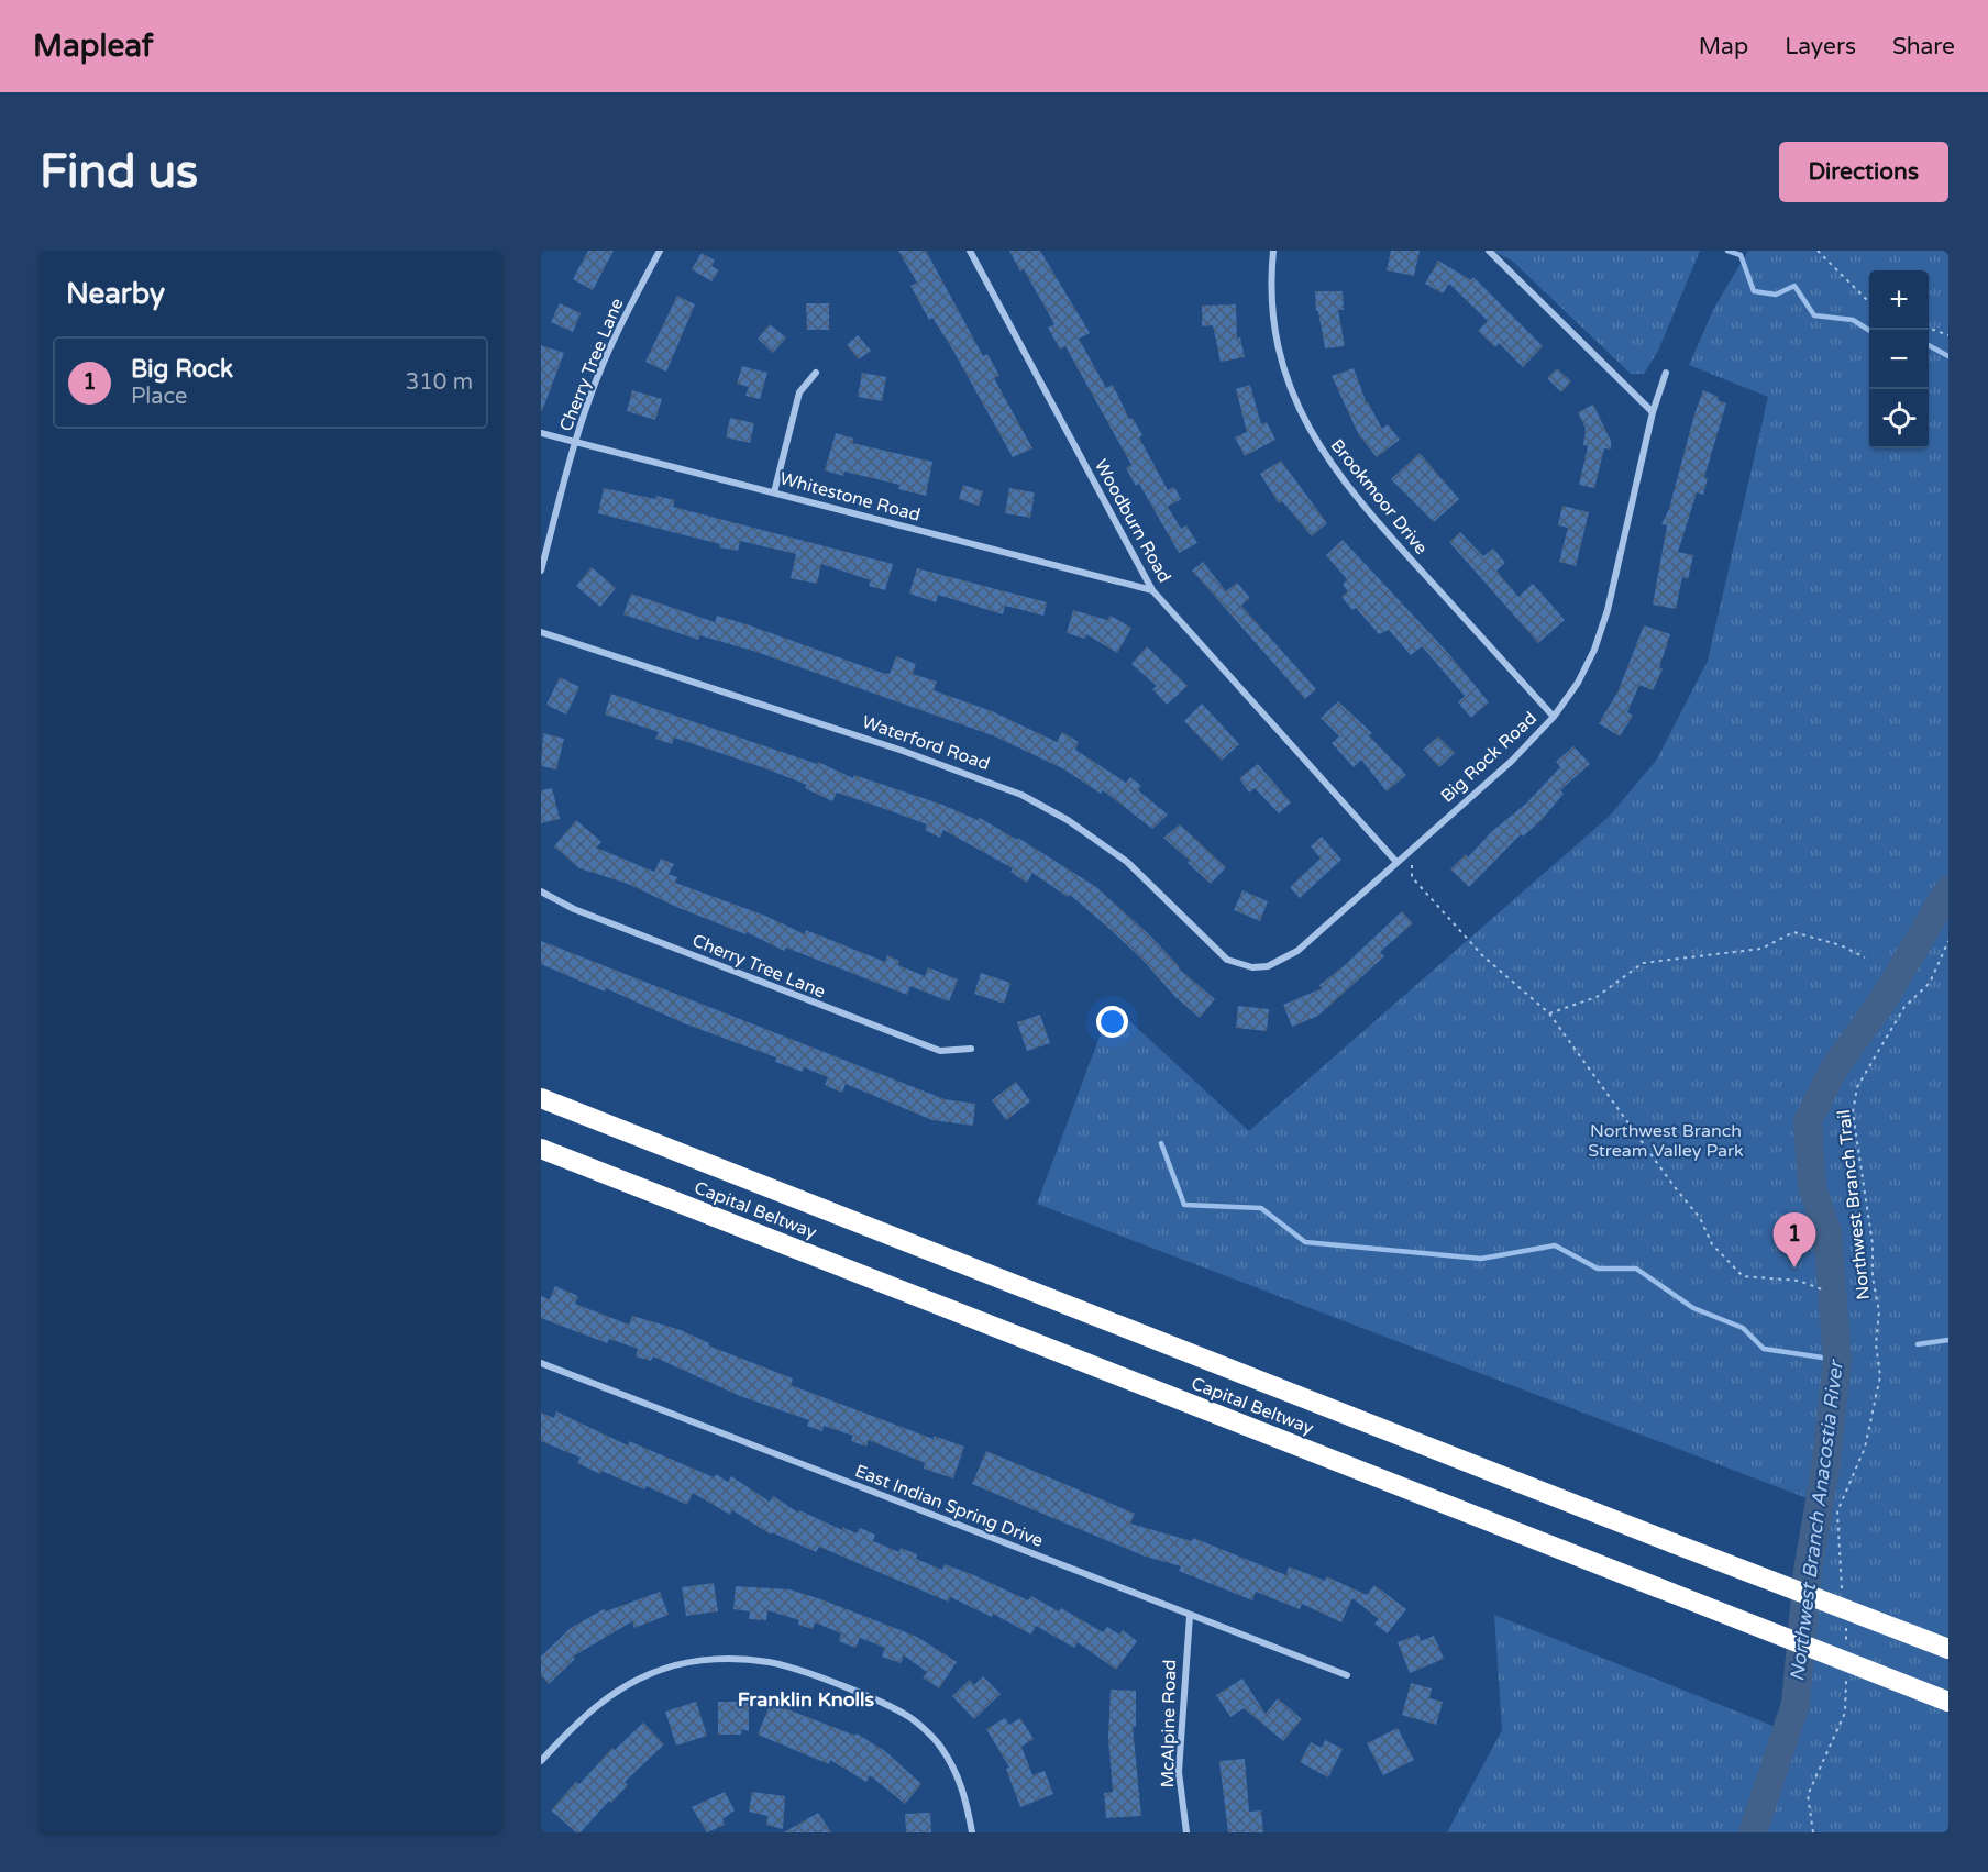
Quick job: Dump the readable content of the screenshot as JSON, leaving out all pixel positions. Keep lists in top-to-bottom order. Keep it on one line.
{"streets":{"highway":["Capital Beltway"],"street":["Cherry Tree Lane","Whitestone Road","Brookmoor Drive","Woodburn Road","Waterford Road","Big Rock Road","East Indian Spring Drive","McAlpine Road"],"path":["Northwest Branch Trail"]},"crossings":[["Cherry Tree Lane","Whitestone Road"],["Whitestone Road","Woodburn Road"],["Brookmoor Drive","Big Rock Road"],["Woodburn Road","Big Rock Road"],["Waterford Road","Big Rock Road"],["East Indian Spring Drive","McAlpine Road"]],"districts":["Franklin Knolls"],"water":["Northwest Branch Anacostia River"],"parks":["Northwest Branch Stream Valley Park"],"page":{"header":"Mapleaf","nav":["Map","Layers","Share"],"buttons":"Directions","title":"Find us","heading":"Nearby","map_buttons":["+","−"],"list":[{"mark":"1","name":"Big Rock","note":"Place","value":"310 m"}],"pins":"1"}}
